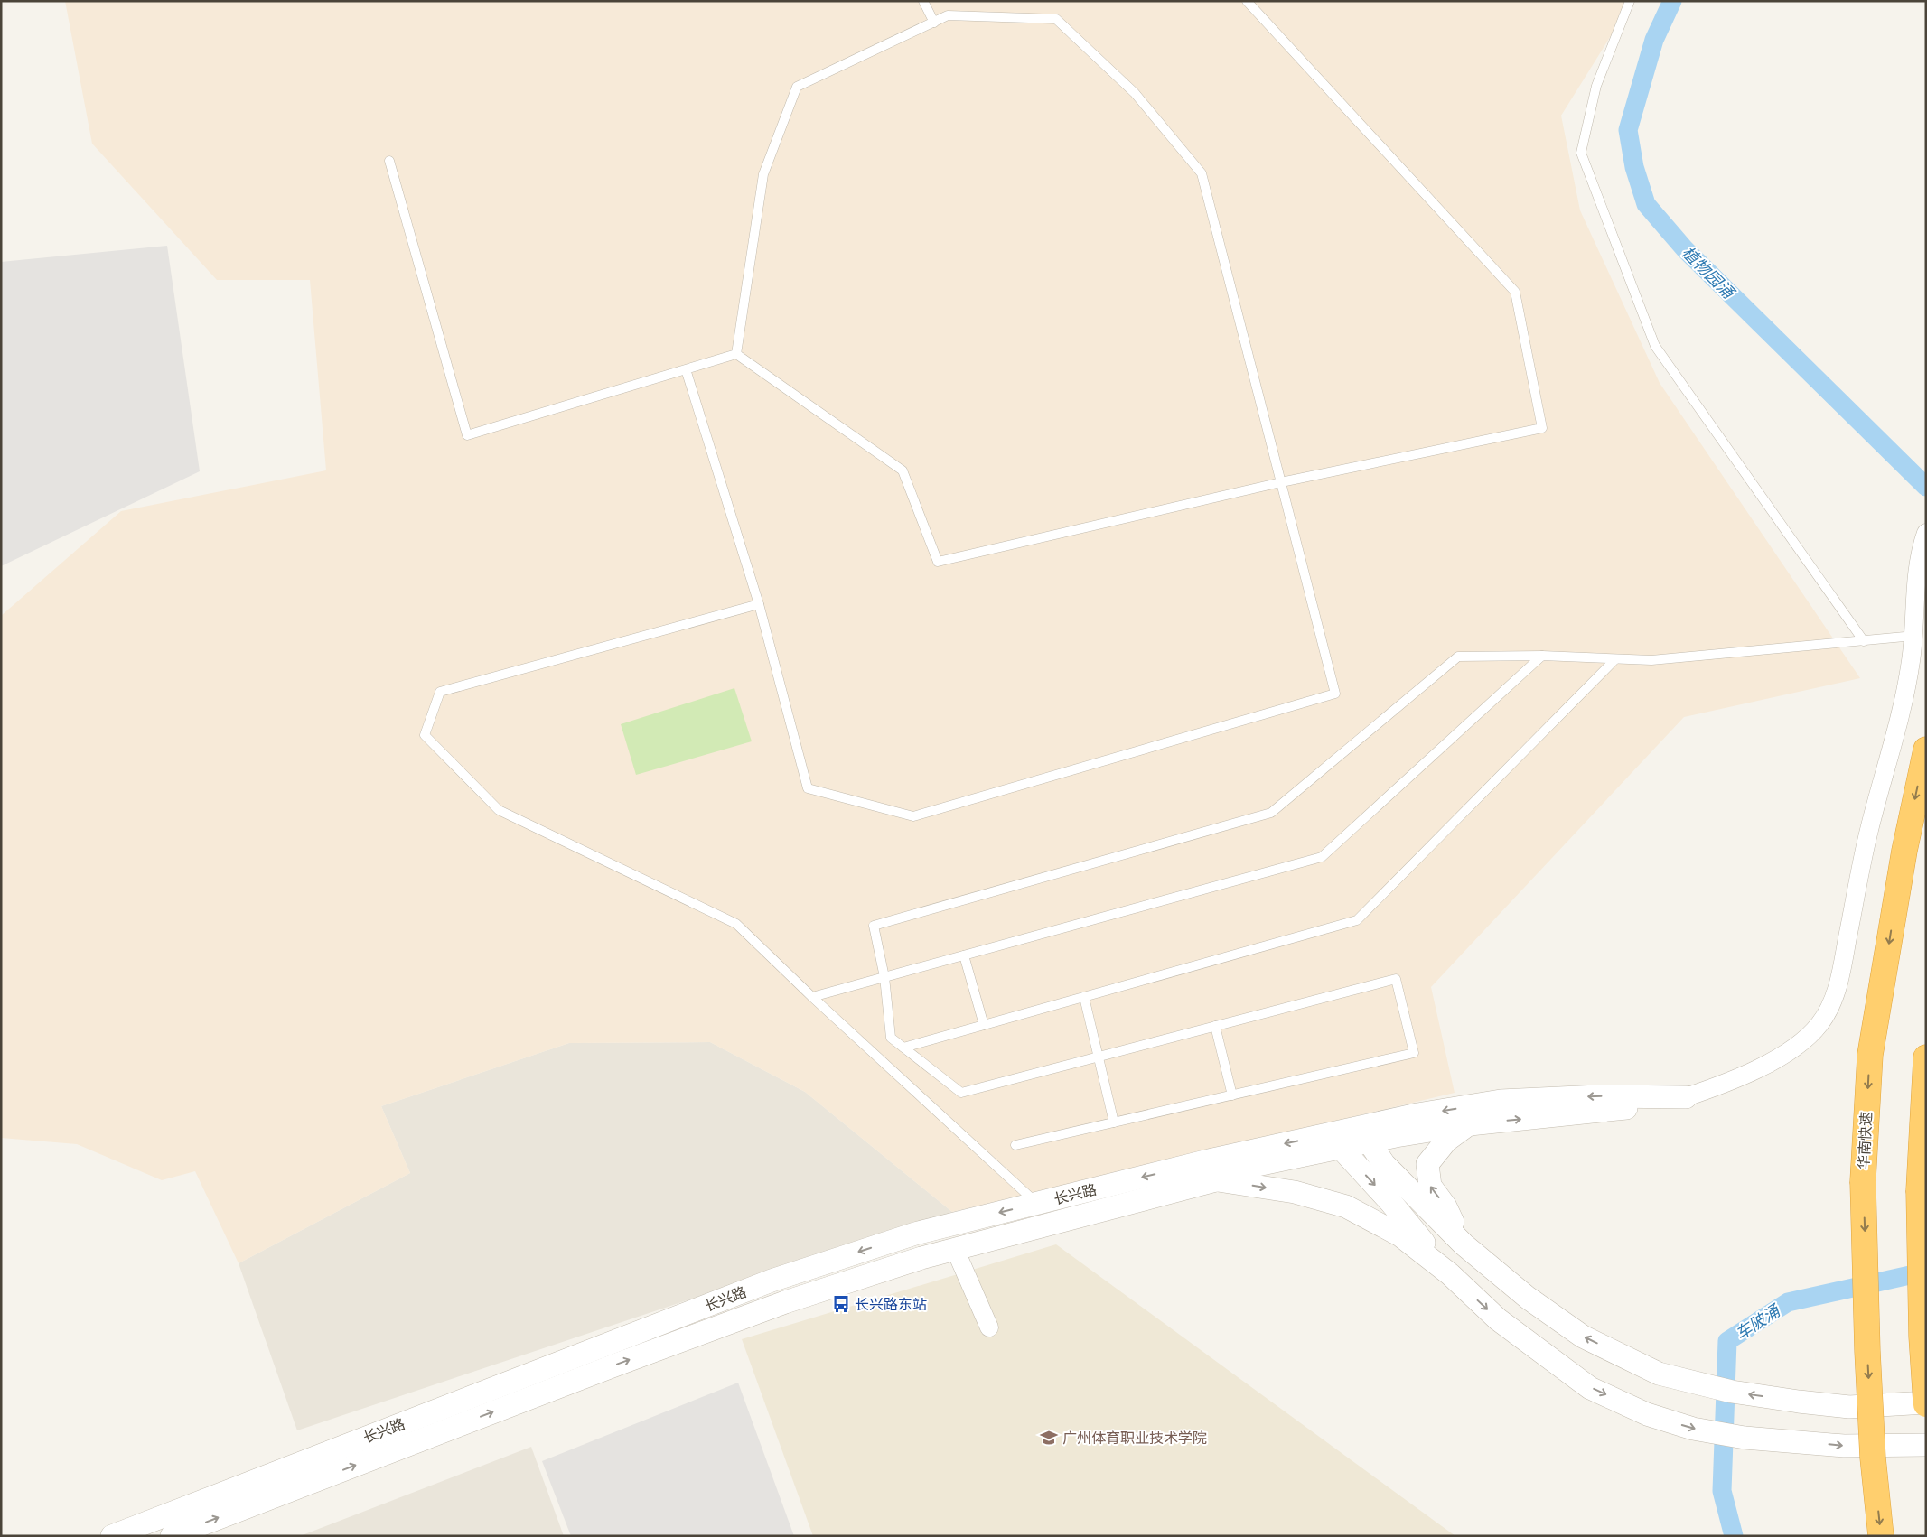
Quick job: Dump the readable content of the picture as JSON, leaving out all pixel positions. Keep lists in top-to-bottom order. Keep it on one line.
{"streets":{"highway":["华南快速"],"street":["长兴路"]},"water":["植物园涌","车陂涌"],"places":{"bus stop":["长兴路东站"],"school or university":["广州体育职业技术学院"]}}
